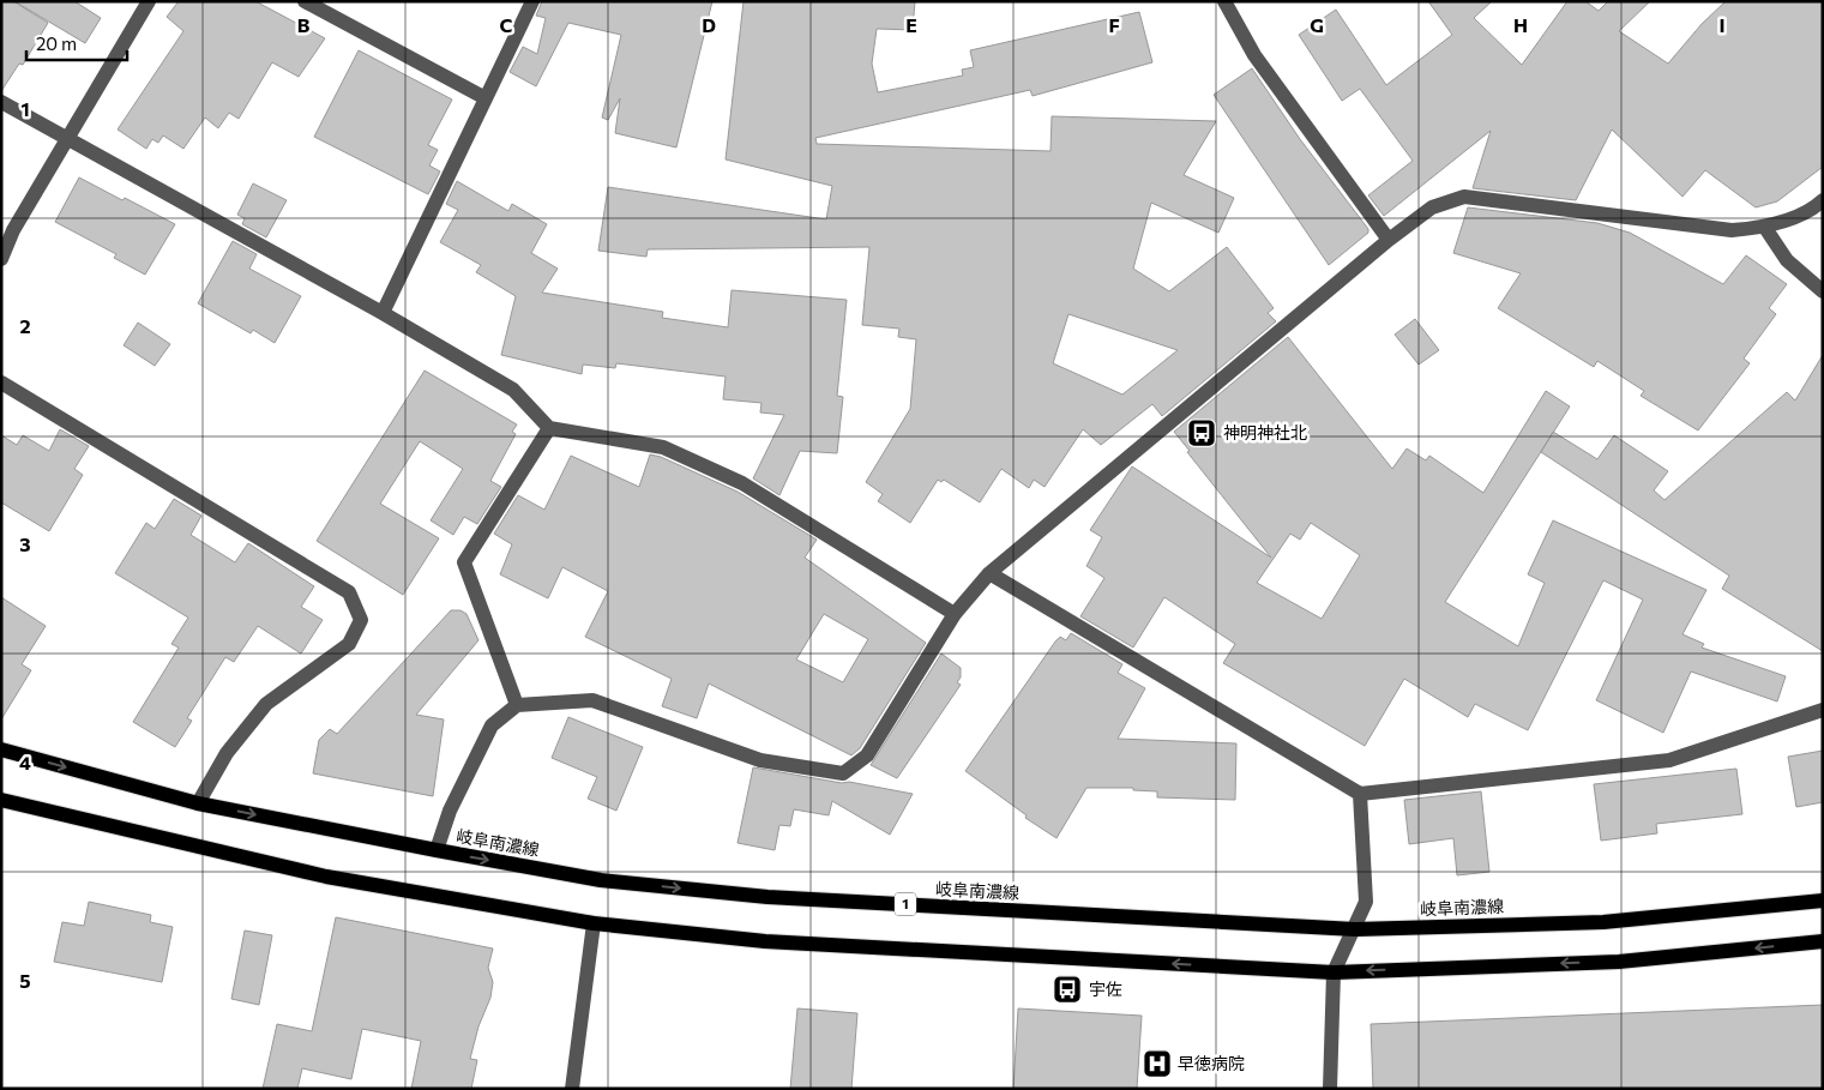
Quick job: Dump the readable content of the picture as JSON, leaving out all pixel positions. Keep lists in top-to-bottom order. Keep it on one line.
{"streets":{"main road":["岐阜南濃線","1"]},"places":{"bus stop":["神明神社北","宇佐"],"hospital":["早徳病院"]},"scale_bar":"20 m","grid":{"columns":["B","C","D","E","F","G","H","I"],"rows":["1","2","3","4","5"]}}
